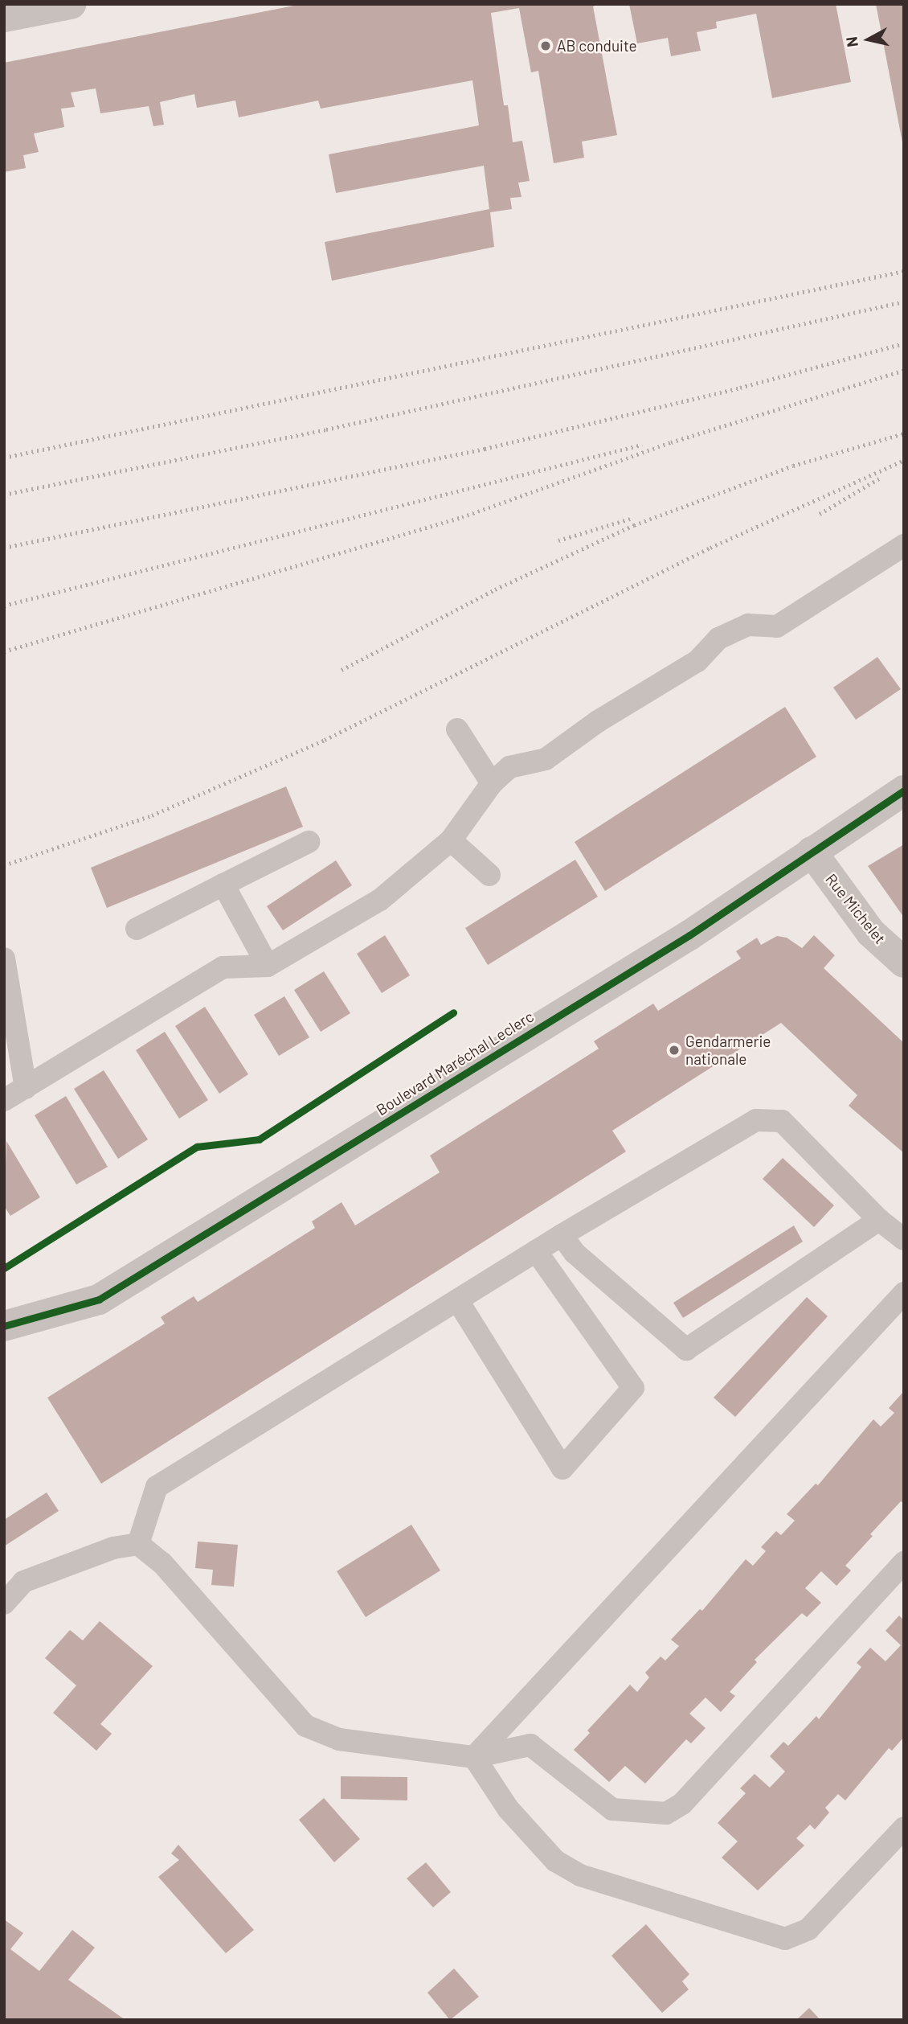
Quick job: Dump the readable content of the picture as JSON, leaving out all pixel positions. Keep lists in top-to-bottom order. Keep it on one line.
{"streets":{"street":["Rue Michelet","Boulevard Maréchal Leclerc"]},"crossings":[["Rue Michelet","Boulevard Maréchal Leclerc"]],"places":["AB conduite","Gendarmerie nationale"],"north":"left"}
